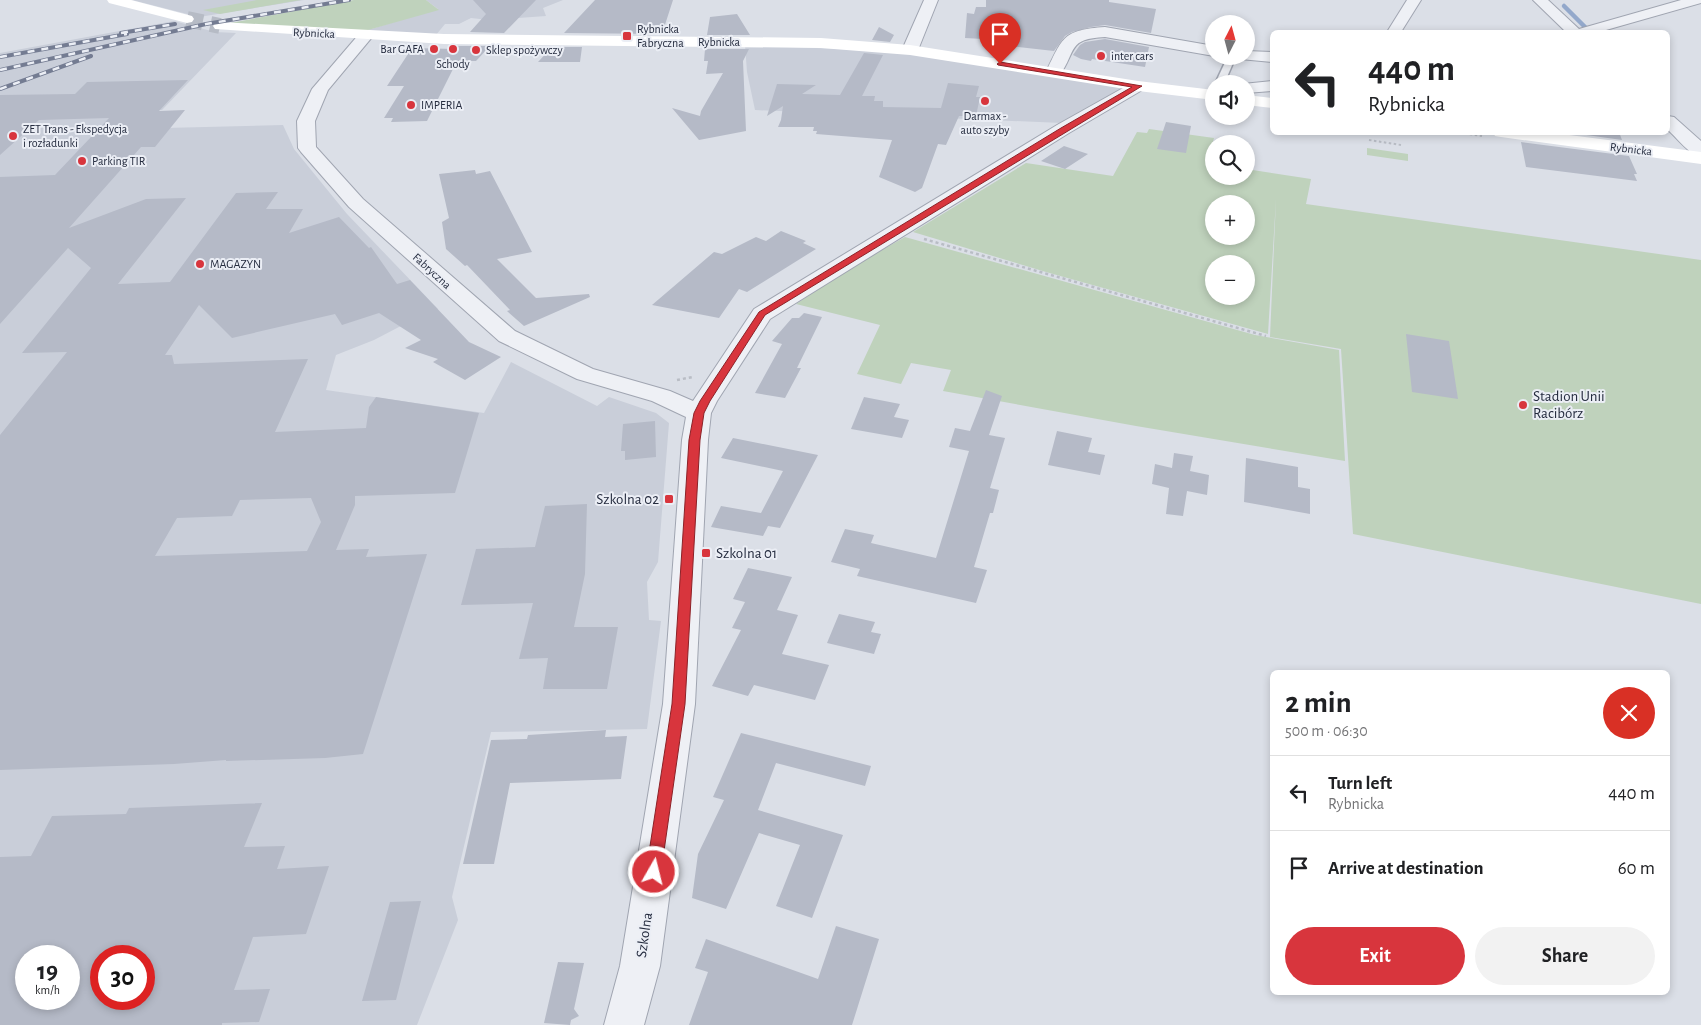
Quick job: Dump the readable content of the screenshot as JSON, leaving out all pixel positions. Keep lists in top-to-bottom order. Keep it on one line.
{"streets":{"street":["Rybnicka","Fabryczna","Szkolna"]},"crossings":[["Rybnicka","Fabryczna"],["Rybnicka","Szkolna"],["Fabryczna","Szkolna"]],"places":{"transit":["Rybnicka Fabryczna","Szkolna 02","Szkolna 01"],"other":["Bar GAFA","Schody","Sklep spożywczy","inter cars","Darmax - auto szyby","IMPERIA","ZET Trans - Ekspedycja i rozładunki","Parking TIR","MAGAZYN","Stadion Unii Racibórz"]},"north":"top","page":{"map_buttons":["+","−"],"turn":["440 m","Rybnicka"],"heading":["2 min","500 m · 06:30"],"list":[{"name":"Turn left","note":"Rybnicka","value":"440 m"},{"name":"Arrive at destination","value":"60 m"}],"buttons":["Exit","Share"],"speed":"19 km/h","limit":"30"}}
